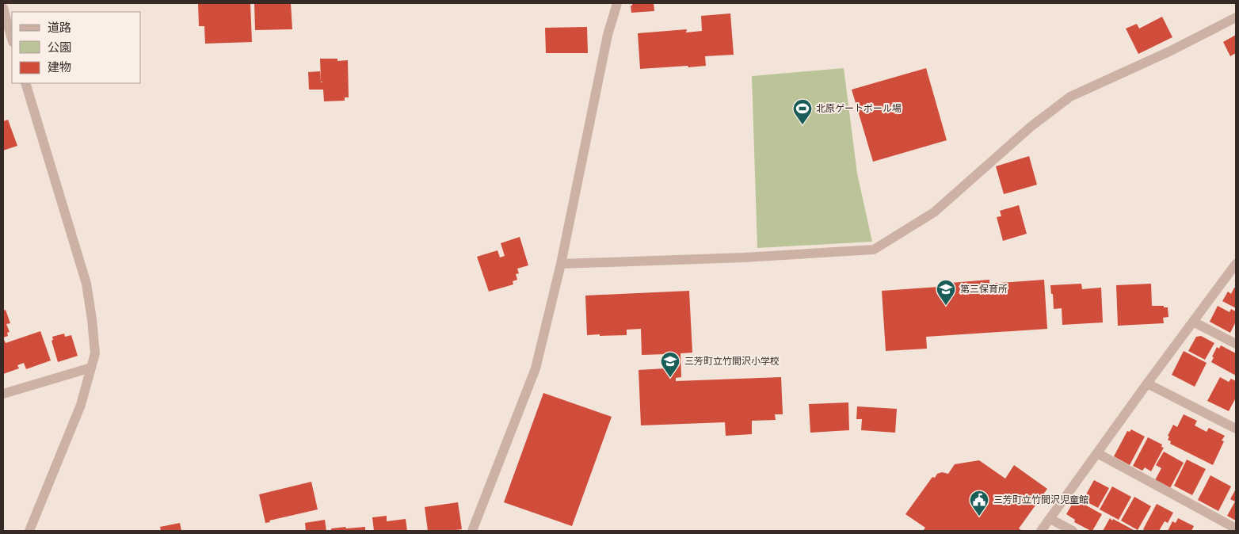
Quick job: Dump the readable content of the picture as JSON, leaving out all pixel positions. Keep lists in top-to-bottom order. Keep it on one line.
{"places":{"sports":["北原ゲートボール場"],"school or university":["第三保育所","三芳町立竹間沢小学校"],"public building":["三芳町立竹間沢児童館"]},"legend":["道路","公園","建物"]}
